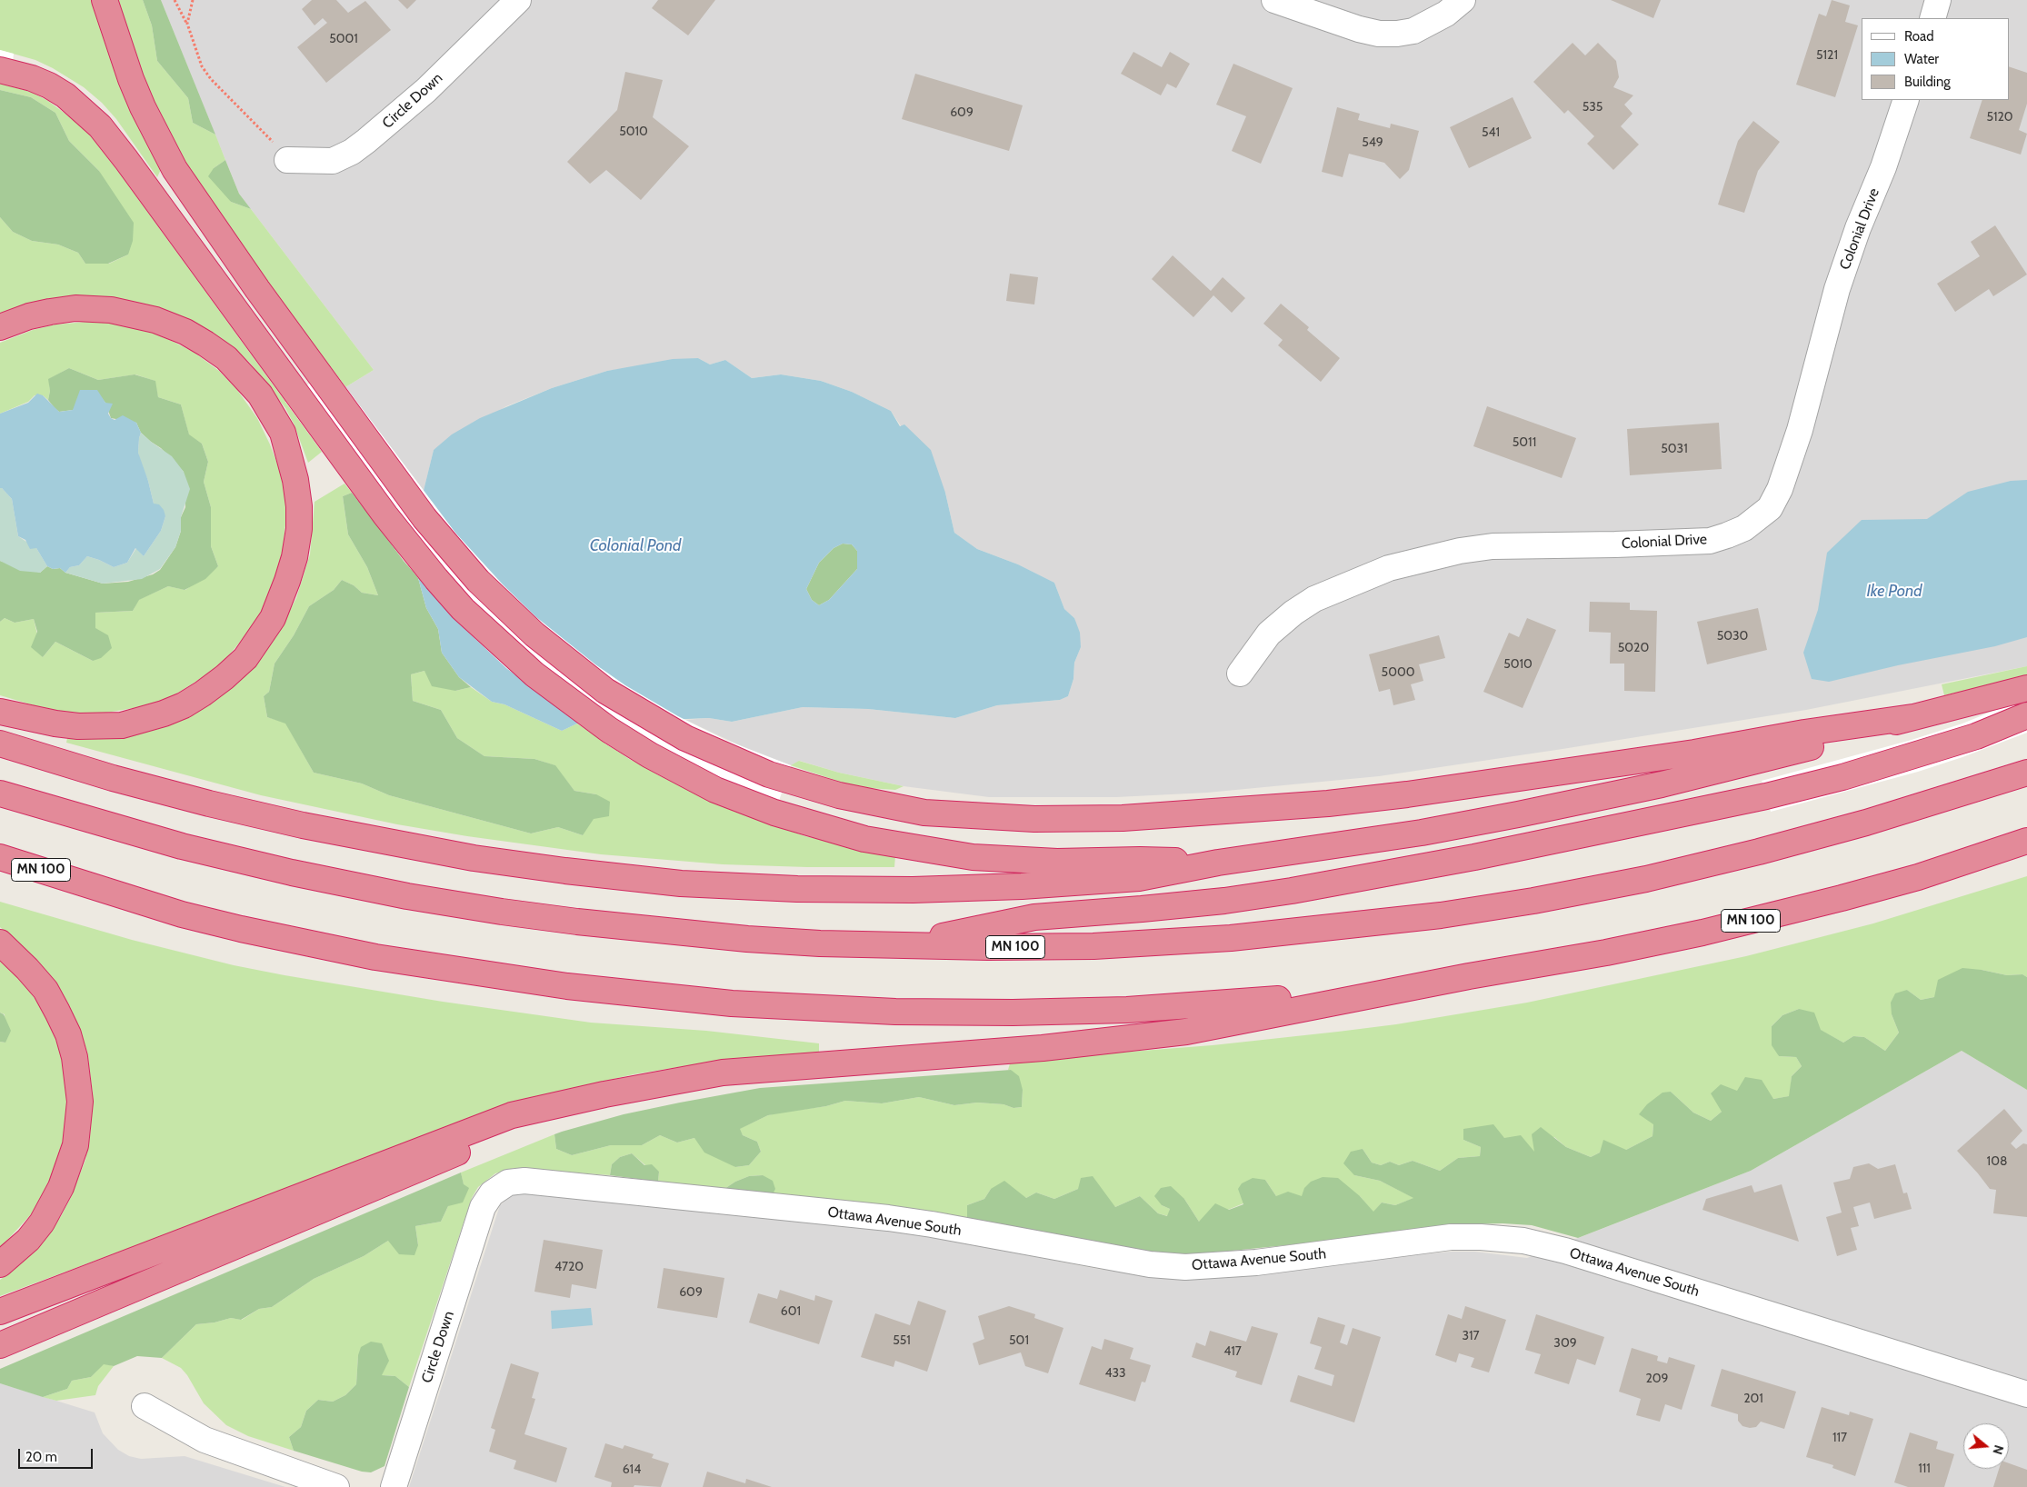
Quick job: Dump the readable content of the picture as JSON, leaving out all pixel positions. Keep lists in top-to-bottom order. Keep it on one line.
{"streets":{"highway":["MN 100"],"street":["Circle Down","Colonial Drive","Ottawa Avenue South"]},"crossings":[["Circle Down","Ottawa Avenue South"]],"water":["Colonial Pond","Ike Pond"],"house_numbers":["5001","5121","535","609","5120","5010","541","549","5011","5031","5030","5020","5010","5000","108","4720","609","601","317","551","501","309","417","433","209","201","117","111","614"],"legend":["Road","Water","Building"],"scale_bar":"20 m","north":"right"}
